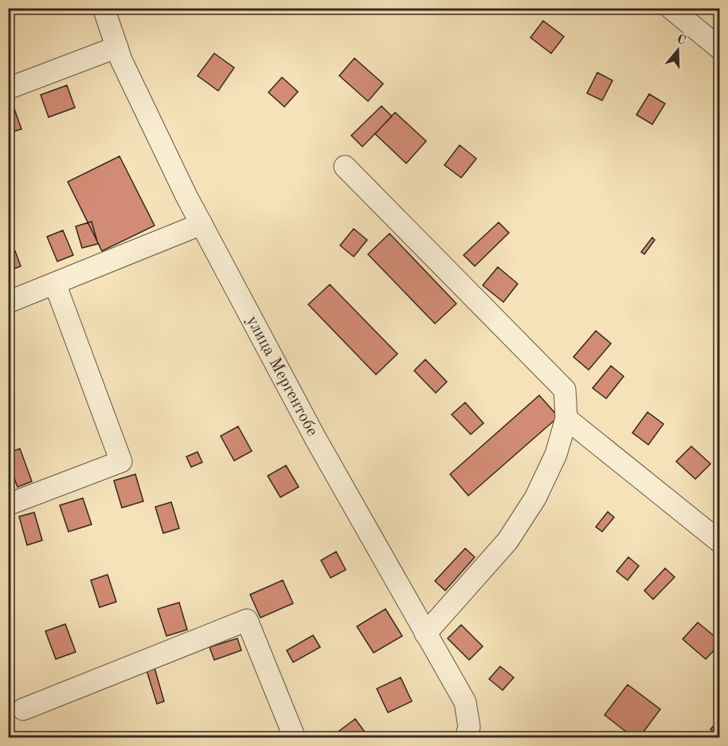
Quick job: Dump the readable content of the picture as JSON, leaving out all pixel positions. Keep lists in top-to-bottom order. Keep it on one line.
{"streets":{"street":["улица Мергентобе"]},"north":"top"}
